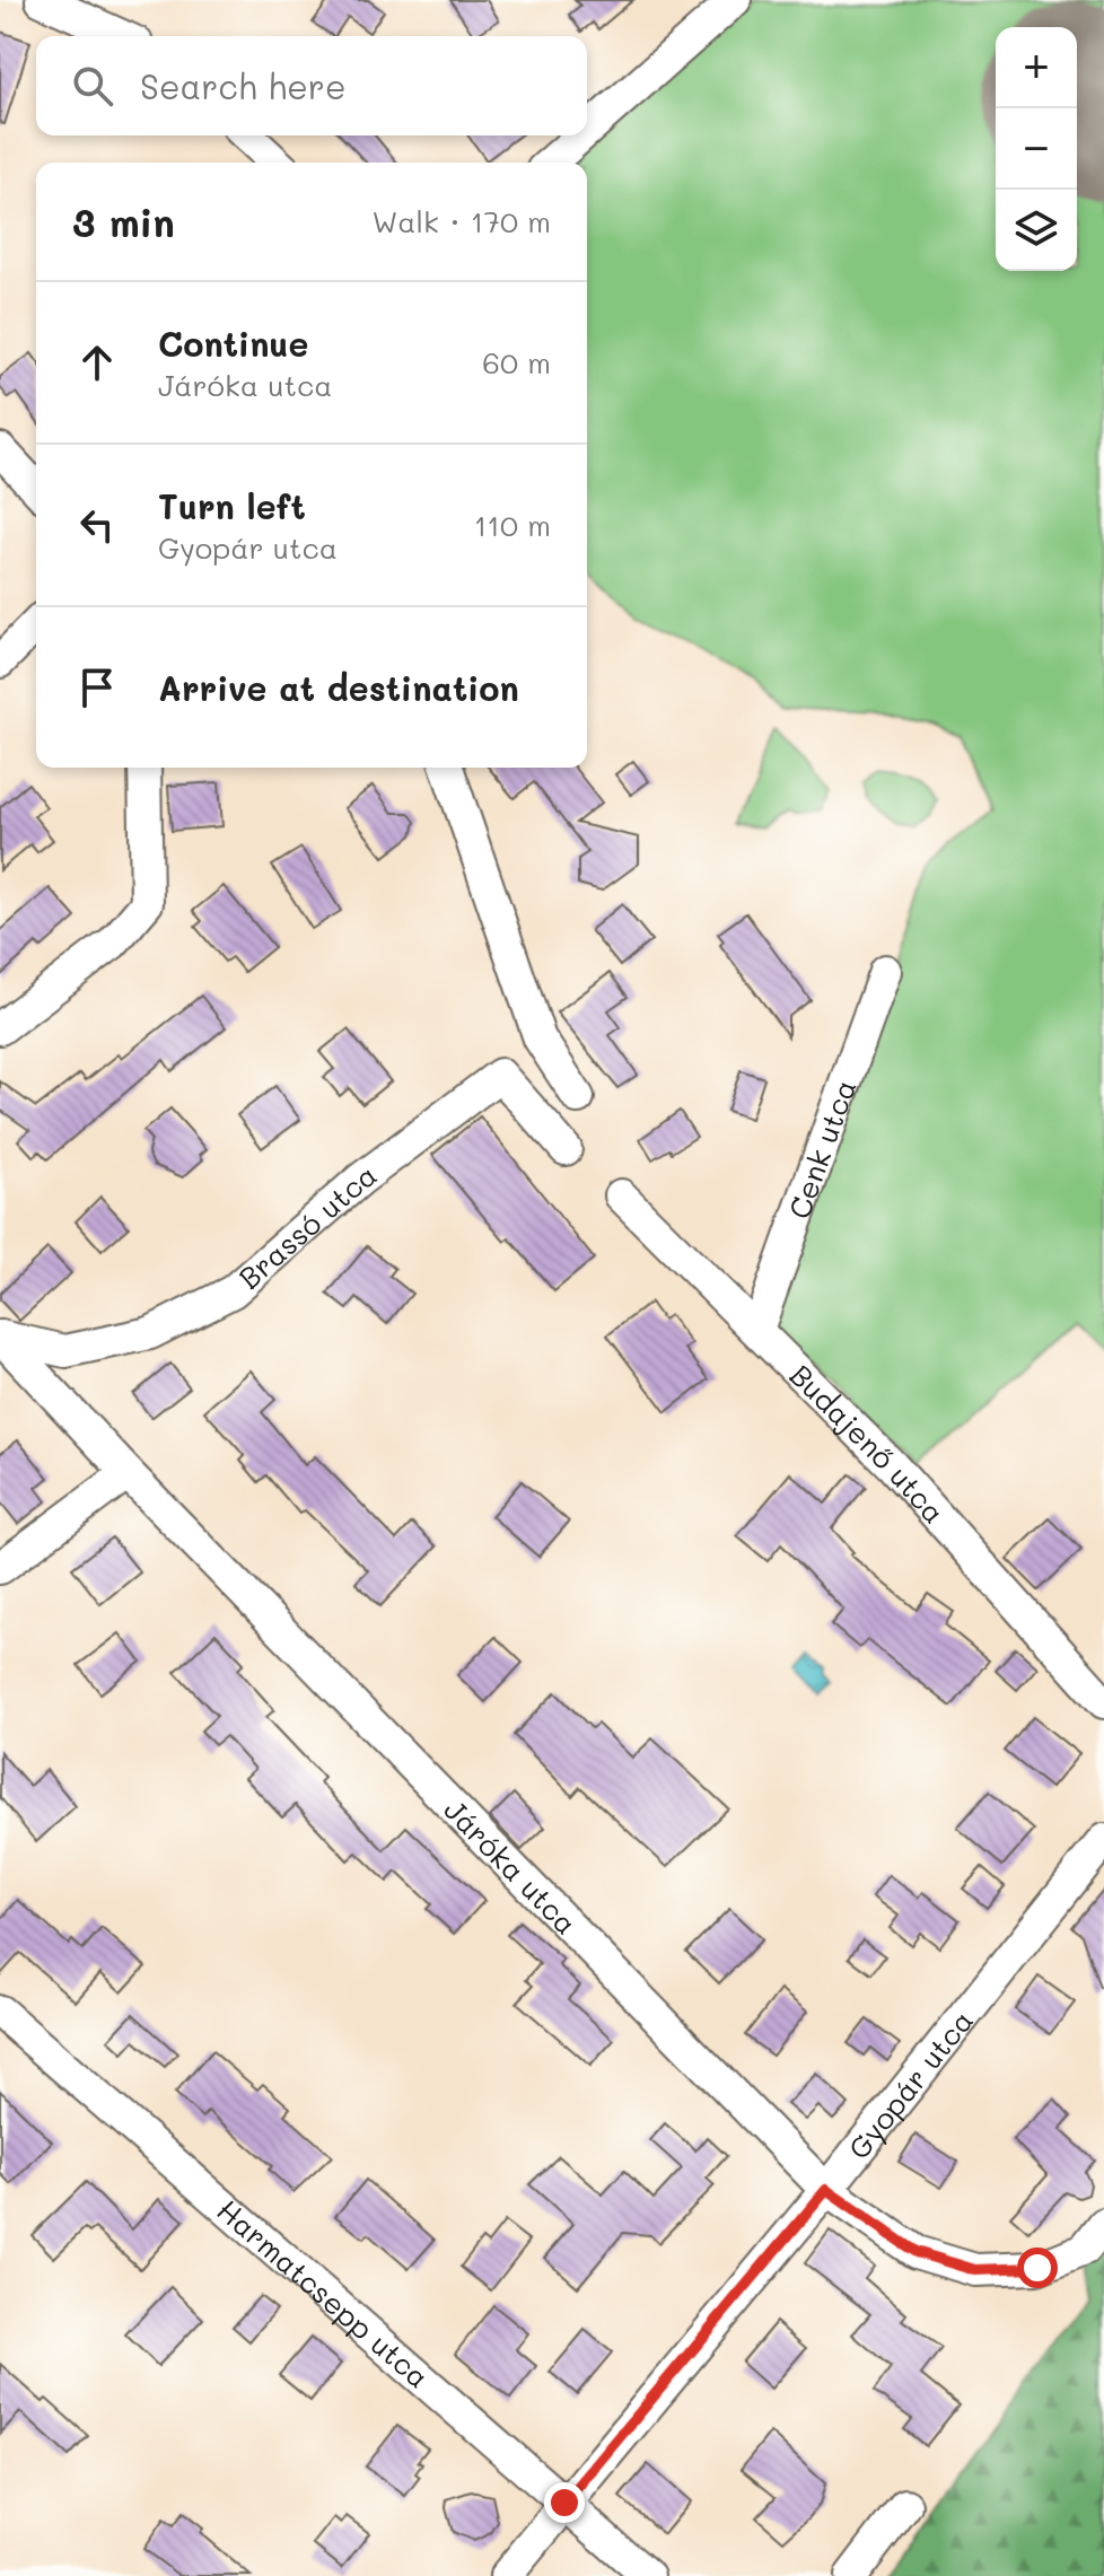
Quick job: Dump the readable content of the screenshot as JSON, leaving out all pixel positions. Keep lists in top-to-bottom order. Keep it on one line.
{"streets":{"street":["Cenk utca","Brassó utca","Budajenő utca","Járóka utca","Gyopár utca","Harmatcsepp utca"]},"crossings":[["Cenk utca","Budajenő utca"],["Brassó utca","Járóka utca"],["Járóka utca","Gyopár utca"],["Gyopár utca","Harmatcsepp utca"]],"page":{"map_buttons":["+","−"],"search":"Search here","heading":["3 min","Walk · 170 m"],"list":[["Continue","Járóka utca","60 m"],["Turn left","Gyopár utca","110 m"],"Arrive at destination"]}}
